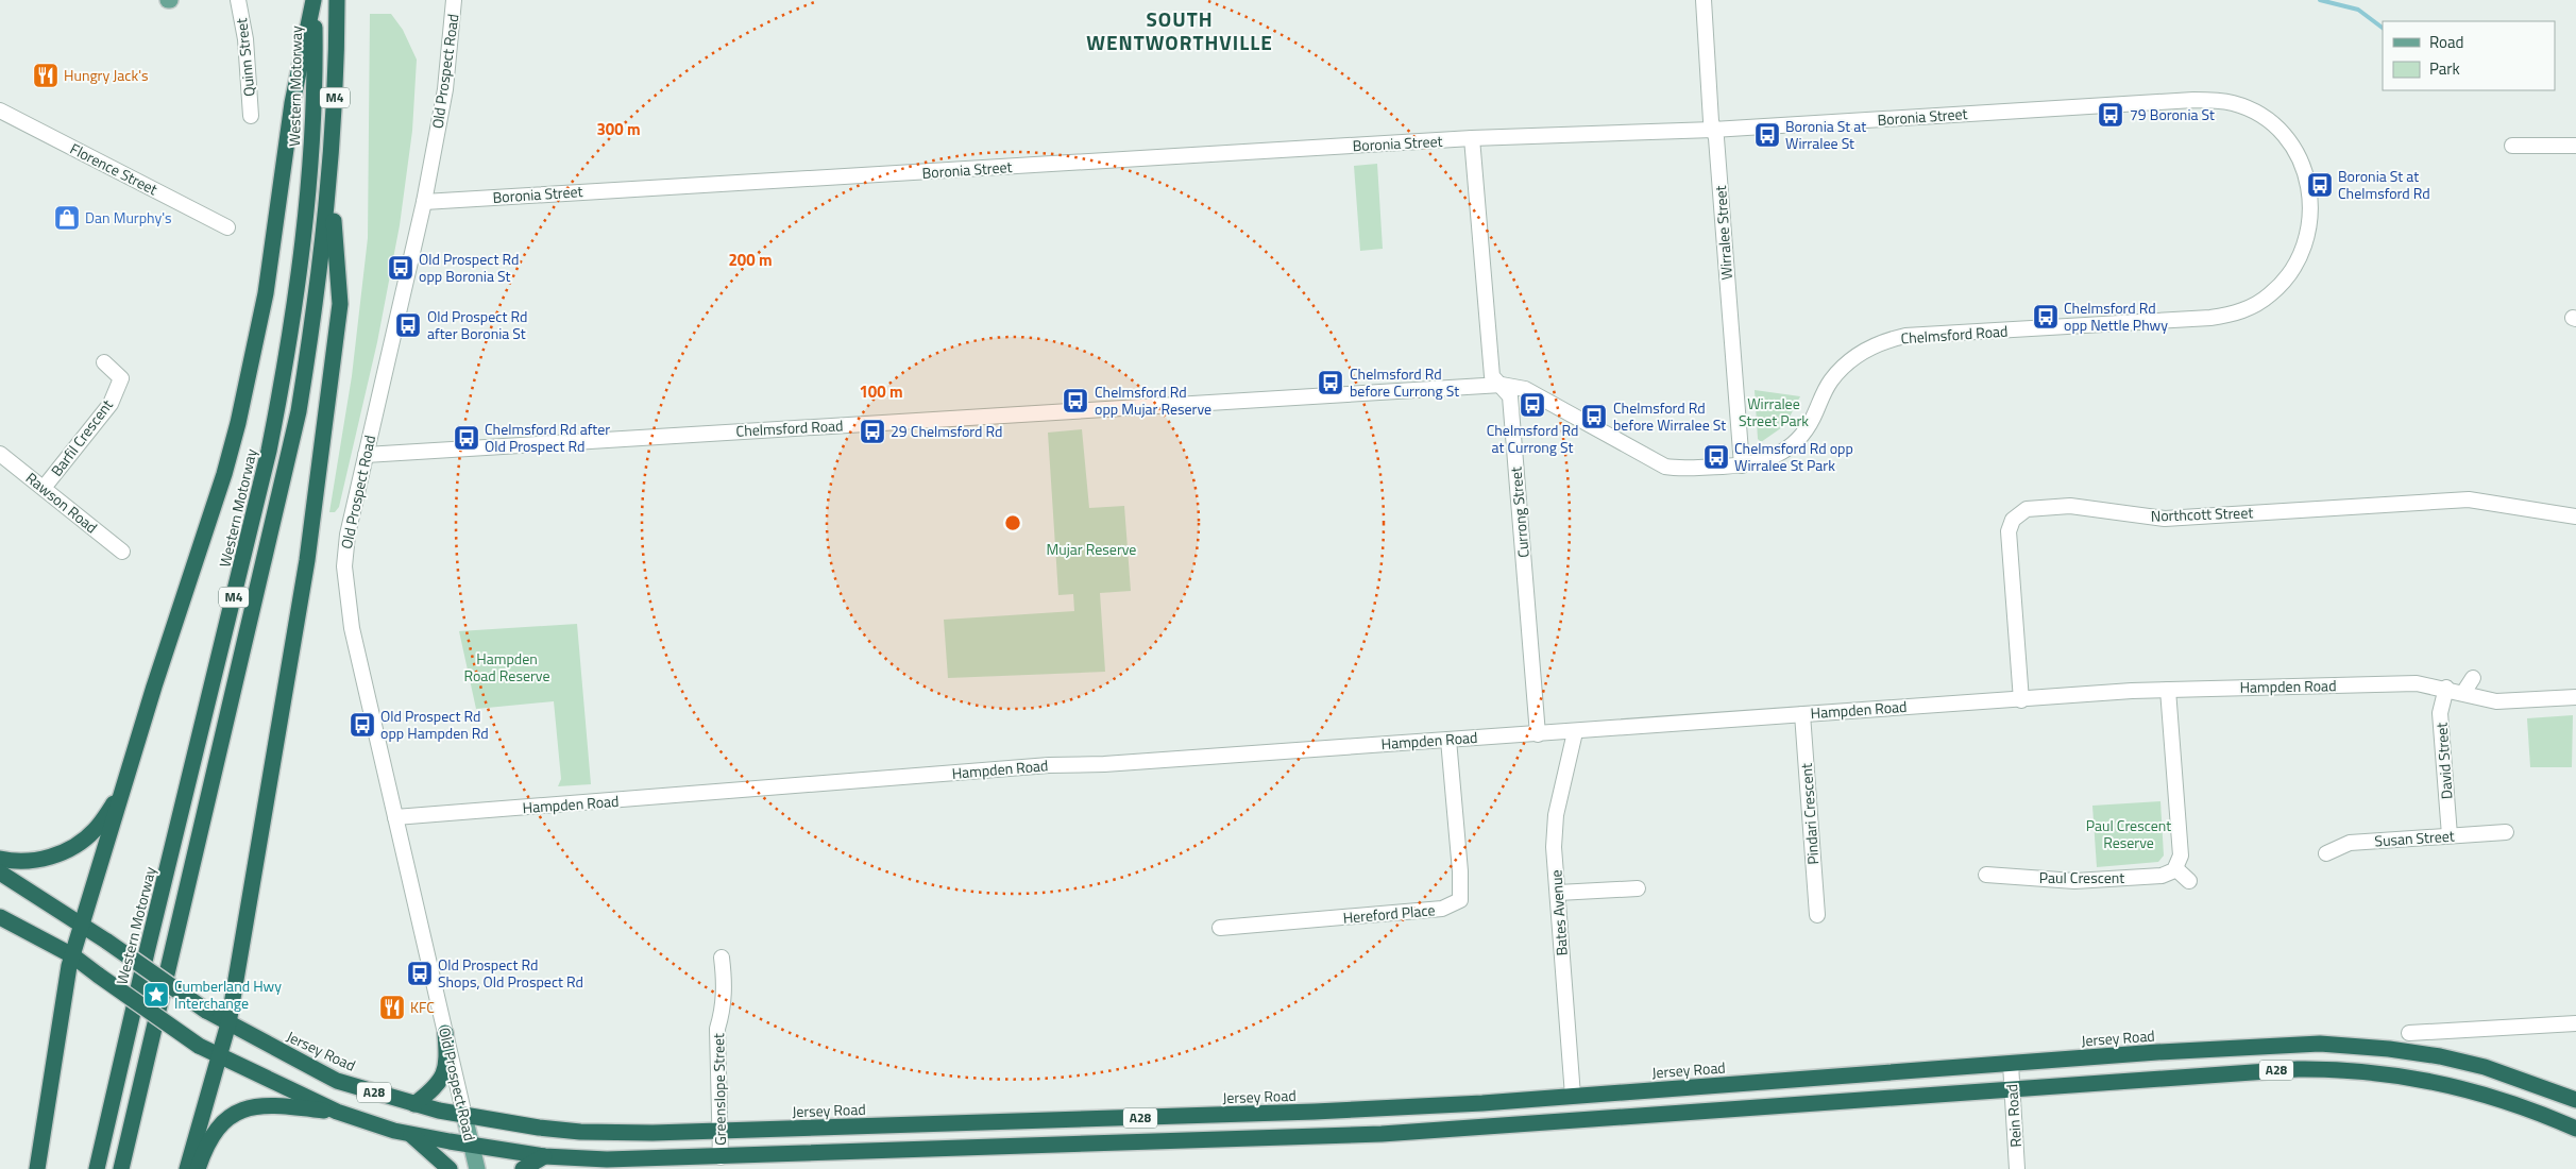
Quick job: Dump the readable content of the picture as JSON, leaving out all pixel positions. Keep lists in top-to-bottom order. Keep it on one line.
{"streets":{"highway":["Western Motorway","M4","Jersey Road","A28"],"main road":["Old Prospect Road"],"street":["Quinn Street","Boronia Street","Florence Street","Wirralee Street","Chelmsford Road","Barfil Crescent","Rawson Road","Currong Street","Northcott Street","Hampden Road","David Street","Pindari Crescent","Susan Street","Paul Crescent","Bates Avenue","Hereford Place","Greenslope Street","Rein Road"]},"crossings":[["Old Prospect Road","Boronia Street"],["Old Prospect Road","Chelmsford Road"],["Old Prospect Road","Hampden Road"],["Old Prospect Road","Jersey Road"],["Old Prospect Road","A28"],["Boronia Street","Wirralee Street"],["Boronia Street","Chelmsford Road"],["Boronia Street","Currong Street"],["Wirralee Street","Chelmsford Road"],["Chelmsford Road","Currong Street"],["Barfil Crescent","Rawson Road"],["Currong Street","Hampden Road"],["Northcott Street","Hampden Road"],["Hampden Road","David Street"],["Hampden Road","Pindari Crescent"],["Hampden Road","Bates Avenue"],["Hampden Road","Hereford Place"],["David Street","Susan Street"],["Bates Avenue","Jersey Road"],["Jersey Road","Greenslope Street"],["Jersey Road","Rein Road"],["A28","Greenslope Street"],["A28","Rein Road"]],"districts":["SOUTH WENTWORTHVILLE"],"parks":["Wirralee Street Park","Mujar Reserve","Hampden Road Reserve","Paul Crescent Reserve"],"places":{"restaurant":["Hungry Jack's","KFC"],"bus stop":["79 Boronia St","Boronia St at Wirralee St","Boronia St at Chelmsford Rd","Old Prospect Rd opp Boronia St","Chelmsford Rd opp Nettle Phwy","Old Prospect Rd after Boronia St","Chelmsford Rd before Currong St","Chelmsford Rd opp Mujar Reserve","Chelmsford Rd at Currong St","Chelmsford Rd before Wirralee St","29 Chelmsford Rd","Chelmsford Rd after Old Prospect Rd","Chelmsford Rd opp Wirralee St Park","Old Prospect Rd opp Hampden Rd","Old Prospect Rd Shops, Old Prospect Rd"],"shop":["Dan Murphy's"],"place":["Cumberland Hwy Interchange"]},"legend":["Road","Park"],"rings":["300 m","200 m","100 m"]}
